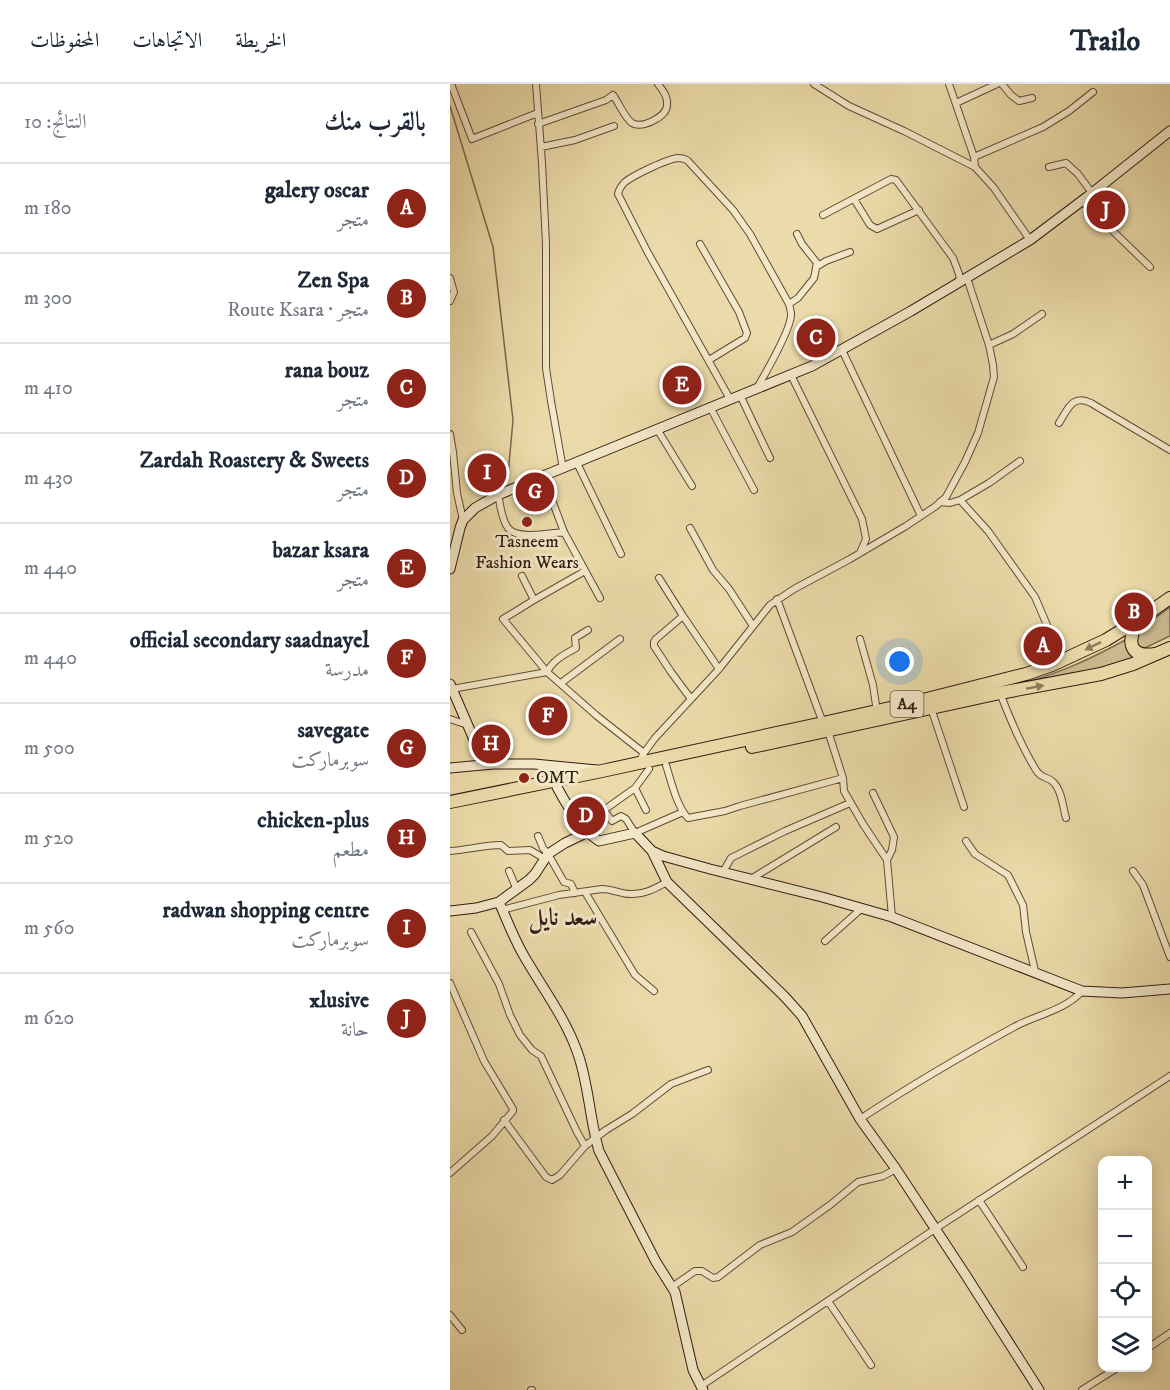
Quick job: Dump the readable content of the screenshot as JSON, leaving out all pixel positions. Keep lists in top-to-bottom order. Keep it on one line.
{"streets":{"highway":["A4"]},"districts":["سعد نايل"],"places":["Tasneem Fashion Wears","OMT"],"page":{"header":"Trailo","nav":["الخريطة","الاتجاهات","المحفوظات"],"heading":["بالقرب منك","النتائج: 10"],"list":[{"mark":"A","name":"galery oscar","note":"متجر","value":"180 m"},{"mark":"B","name":"Zen Spa","note":"متجر · Route Ksara","value":"300 m"},{"mark":"C","name":"rana bouz","note":"متجر","value":"410 m"},{"mark":"D","name":"Zardah Roastery & Sweets","note":"متجر","value":"430 m"},{"mark":"E","name":"bazar ksara","note":"متجر","value":"440 m"},{"mark":"F","name":"official secondary saadnayel","note":"مدرسة","value":"440 m"},{"mark":"G","name":"savegate","note":"سوبرماركت","value":"500 m"},{"mark":"H","name":"chicken-plus","note":"مطعم","value":"520 m"},{"mark":"I","name":"radwan shopping centre","note":"سوبرماركت","value":"560 m"},{"mark":"J","name":"xlusive","note":"حانة","value":"620 m"}],"pins":["J","C","E","I","G","B","A","F","H","D"],"map_buttons":["+","−"]}}
